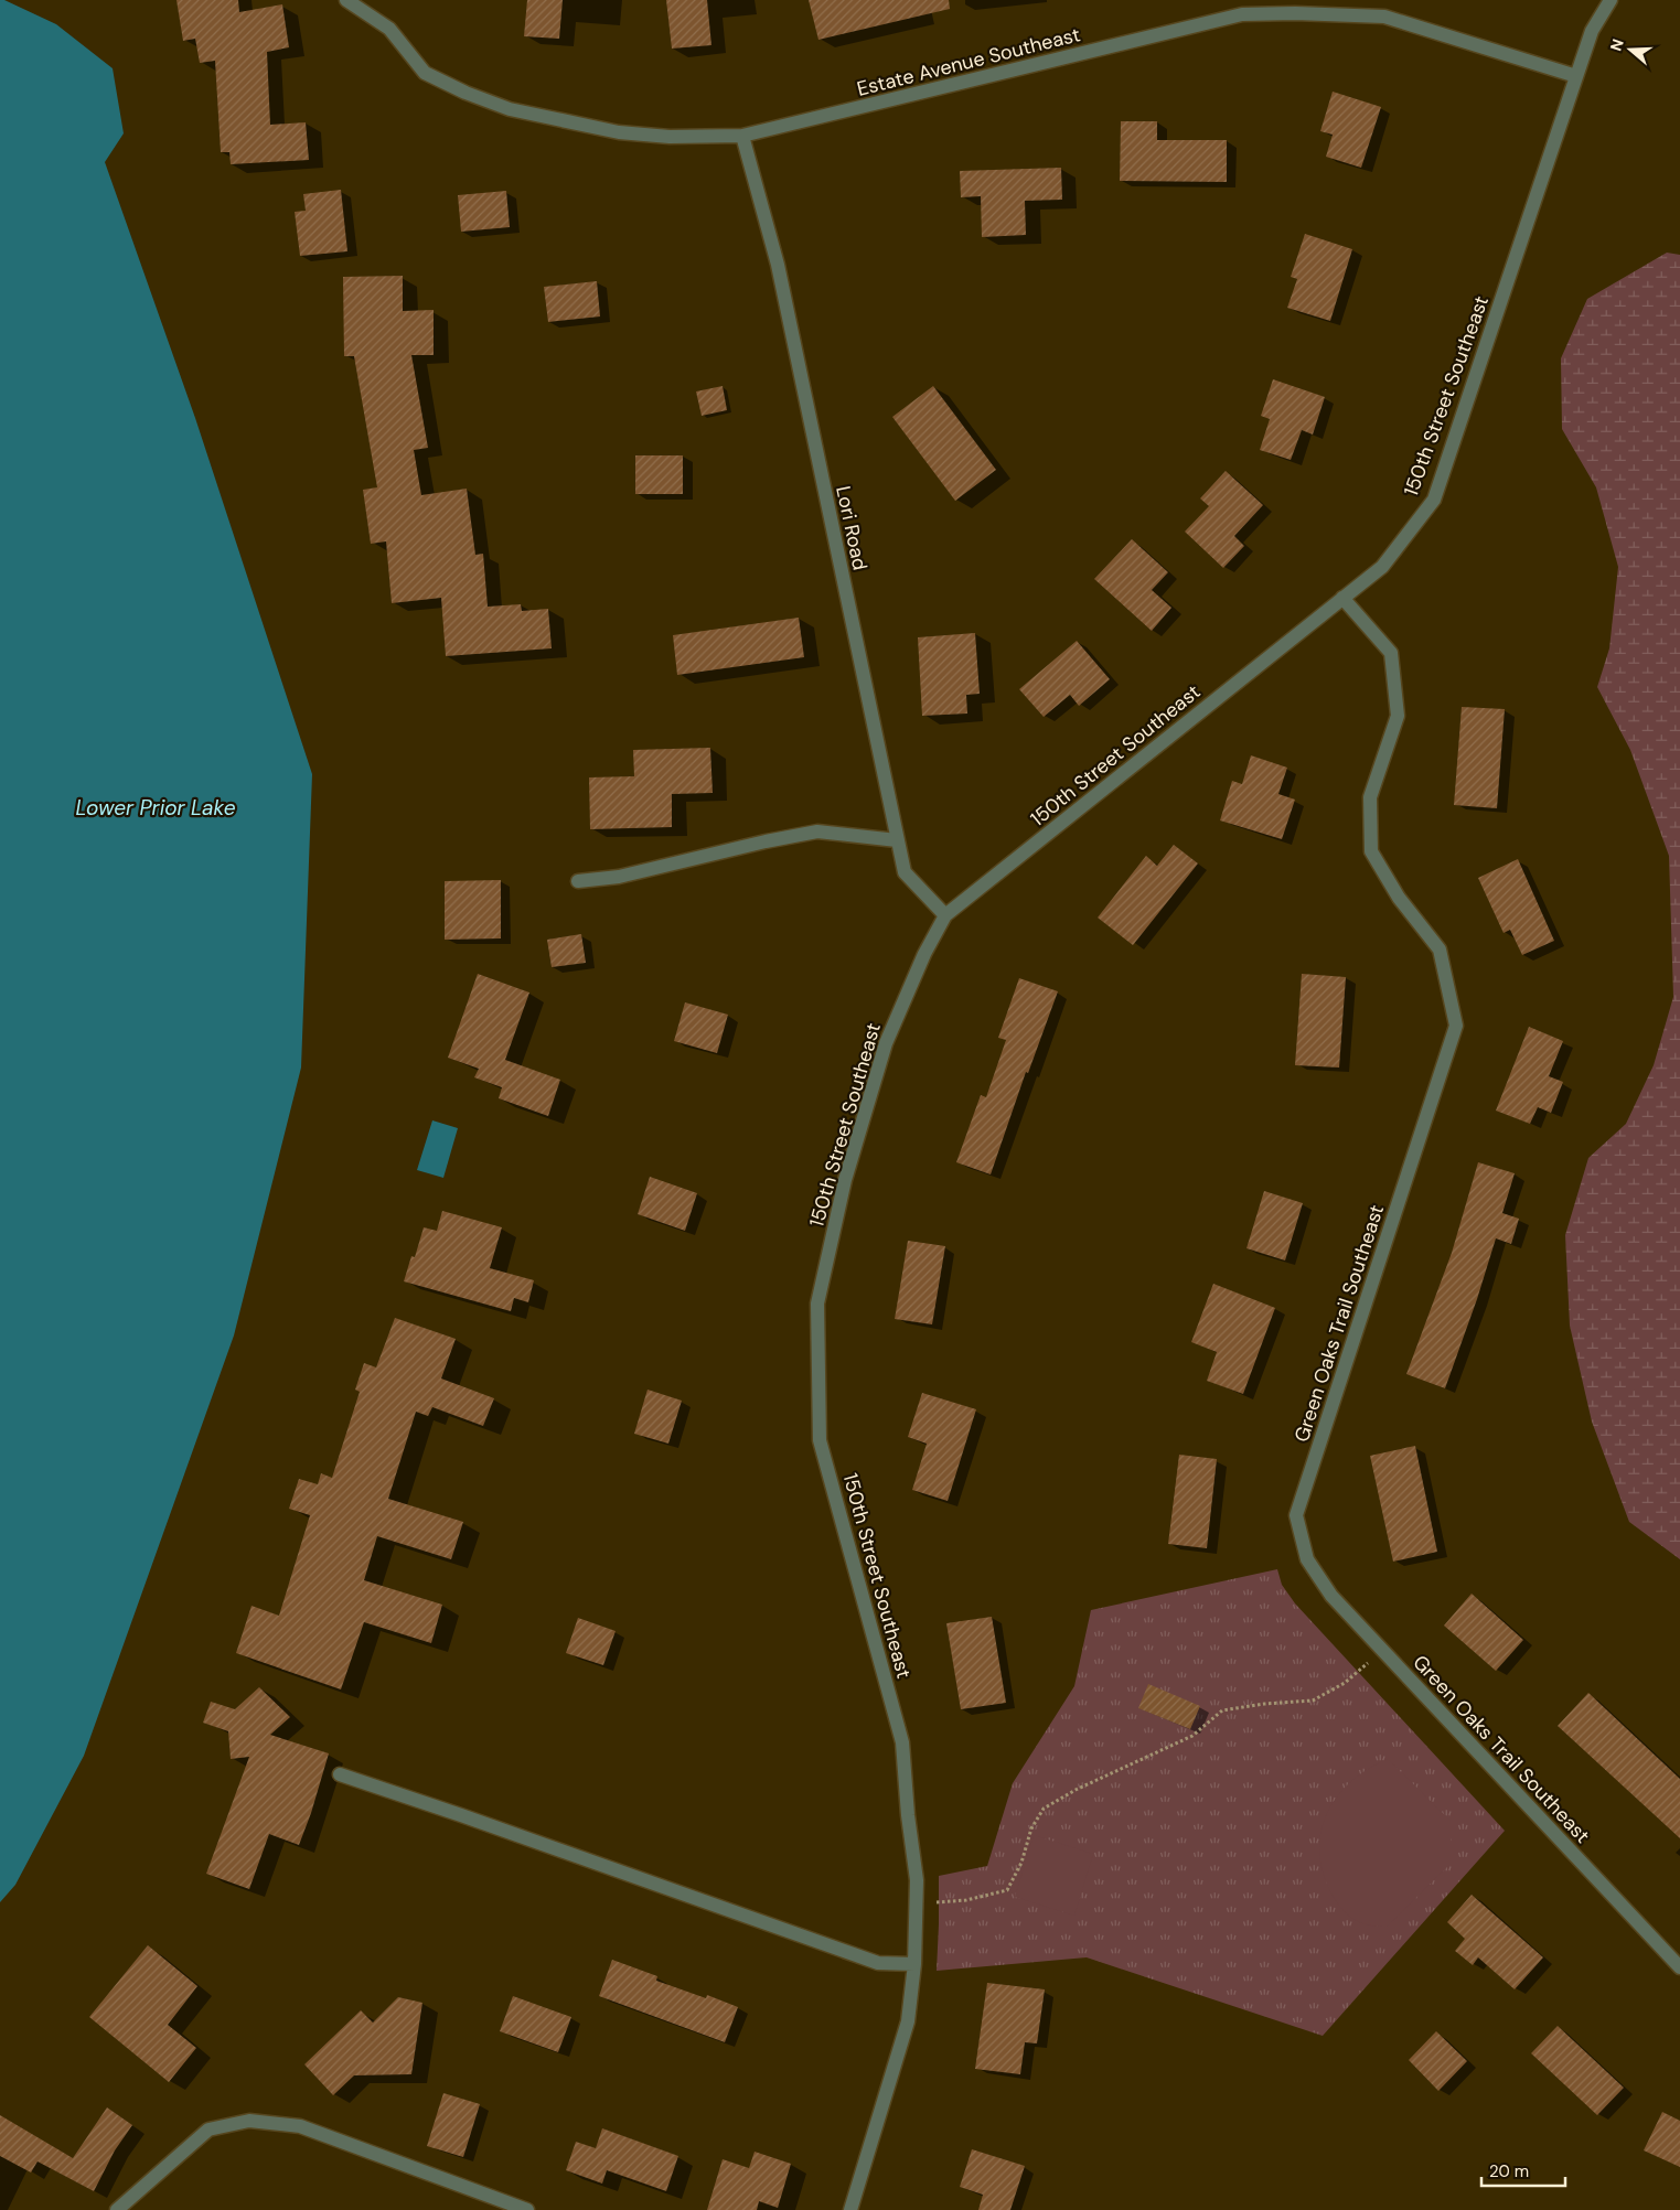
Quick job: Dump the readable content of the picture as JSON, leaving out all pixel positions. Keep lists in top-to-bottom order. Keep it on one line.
{"streets":{"street":["Estate Avenue Southeast","150th Street Southeast","Lori Road","Green Oaks Trail Southeast"]},"crossings":[["Estate Avenue Southeast","150th Street Southeast"],["Estate Avenue Southeast","Lori Road"],["150th Street Southeast","Lori Road"],["150th Street Southeast","Green Oaks Trail Southeast"]],"water":["Lower Prior Lake"],"scale_bar":"20 m","north":"left"}
